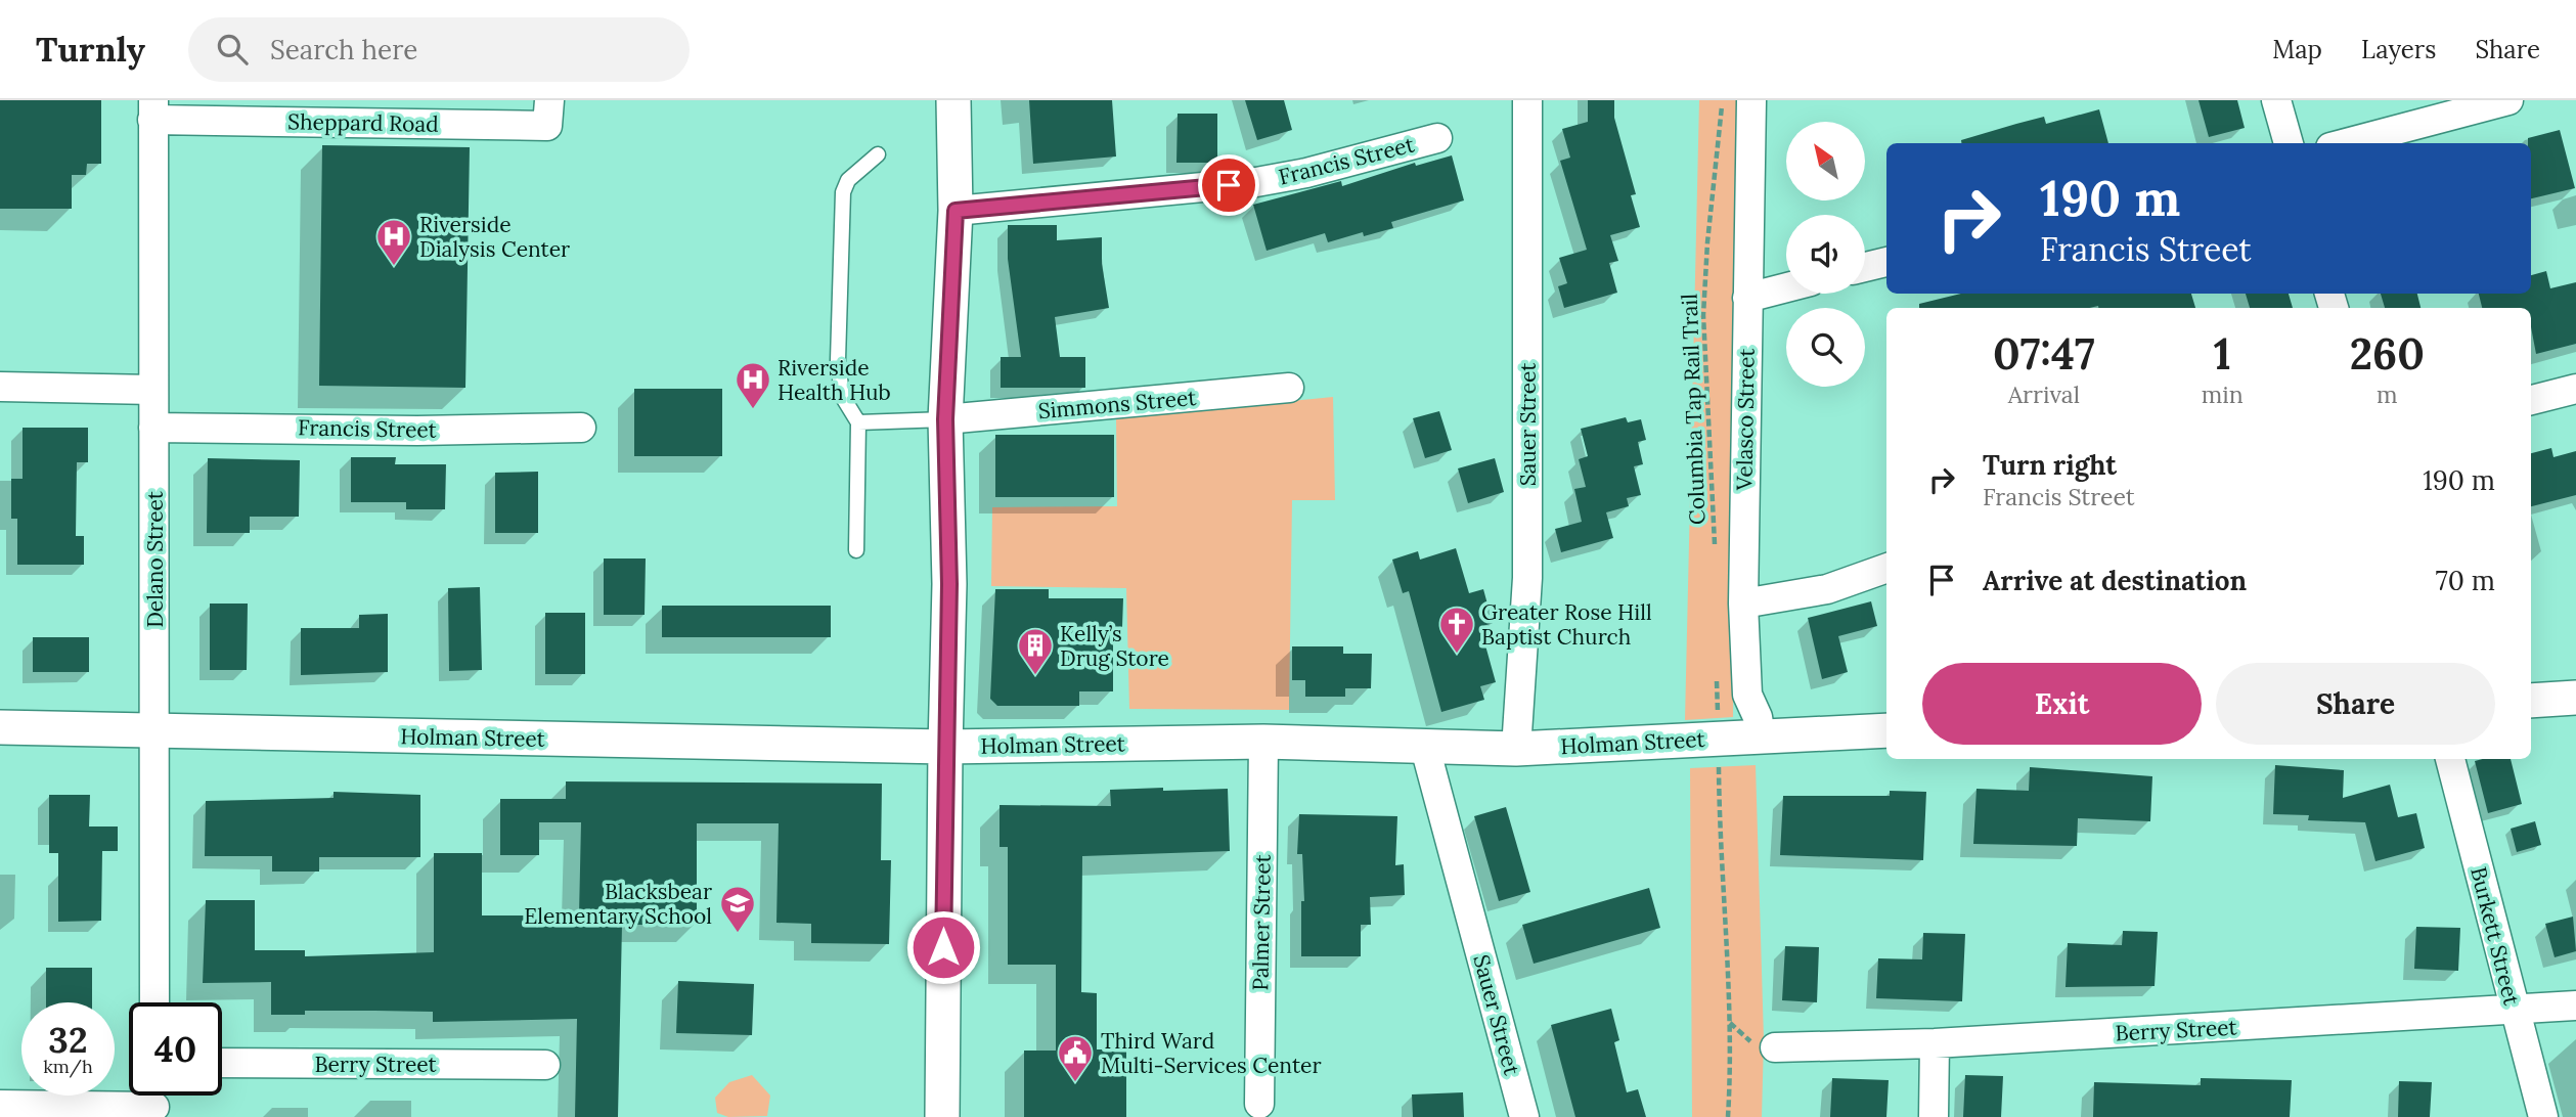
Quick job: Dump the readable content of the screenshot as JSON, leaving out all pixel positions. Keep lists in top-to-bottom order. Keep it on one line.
{"streets":{"street":["Sheppard Road","Francis Street","Simmons Street","Velasco Street","Sauer Street","Delano Street","Holman Street","Palmer Street","Burkett Street","Berry Street"],"path":["Columbia Tap Rail Trail"]},"crossings":[["Sheppard Road","Delano Street"],["Francis Street","Delano Street"],["Velasco Street","Holman Street"],["Sauer Street","Holman Street"],["Delano Street","Holman Street"],["Holman Street","Palmer Street"],["Burkett Street","Berry Street"]],"places":{"hospital":["Riverside Dialysis Center","Riverside Health Hub"],"church":["Greater Rose Hill Baptist Church"],"building":["Kelly’s Drug Store"],"school or university":["Blacksbear Elementary School"],"public building":["Third Ward Multi-Services Center"]},"north":"top left","page":{"header":"Turnly","search":"Search here","nav":["Map","Layers","Share"],"turn":["190 m","Francis Street"],"eta":["07:47","Arrival","1","min","260","m"],"list":[{"name":"Turn right","note":"Francis Street","value":"190 m"},{"name":"Arrive at destination","value":"70 m"}],"buttons":["Exit","Share"],"speed":"32 km/h","limit":"40"}}
